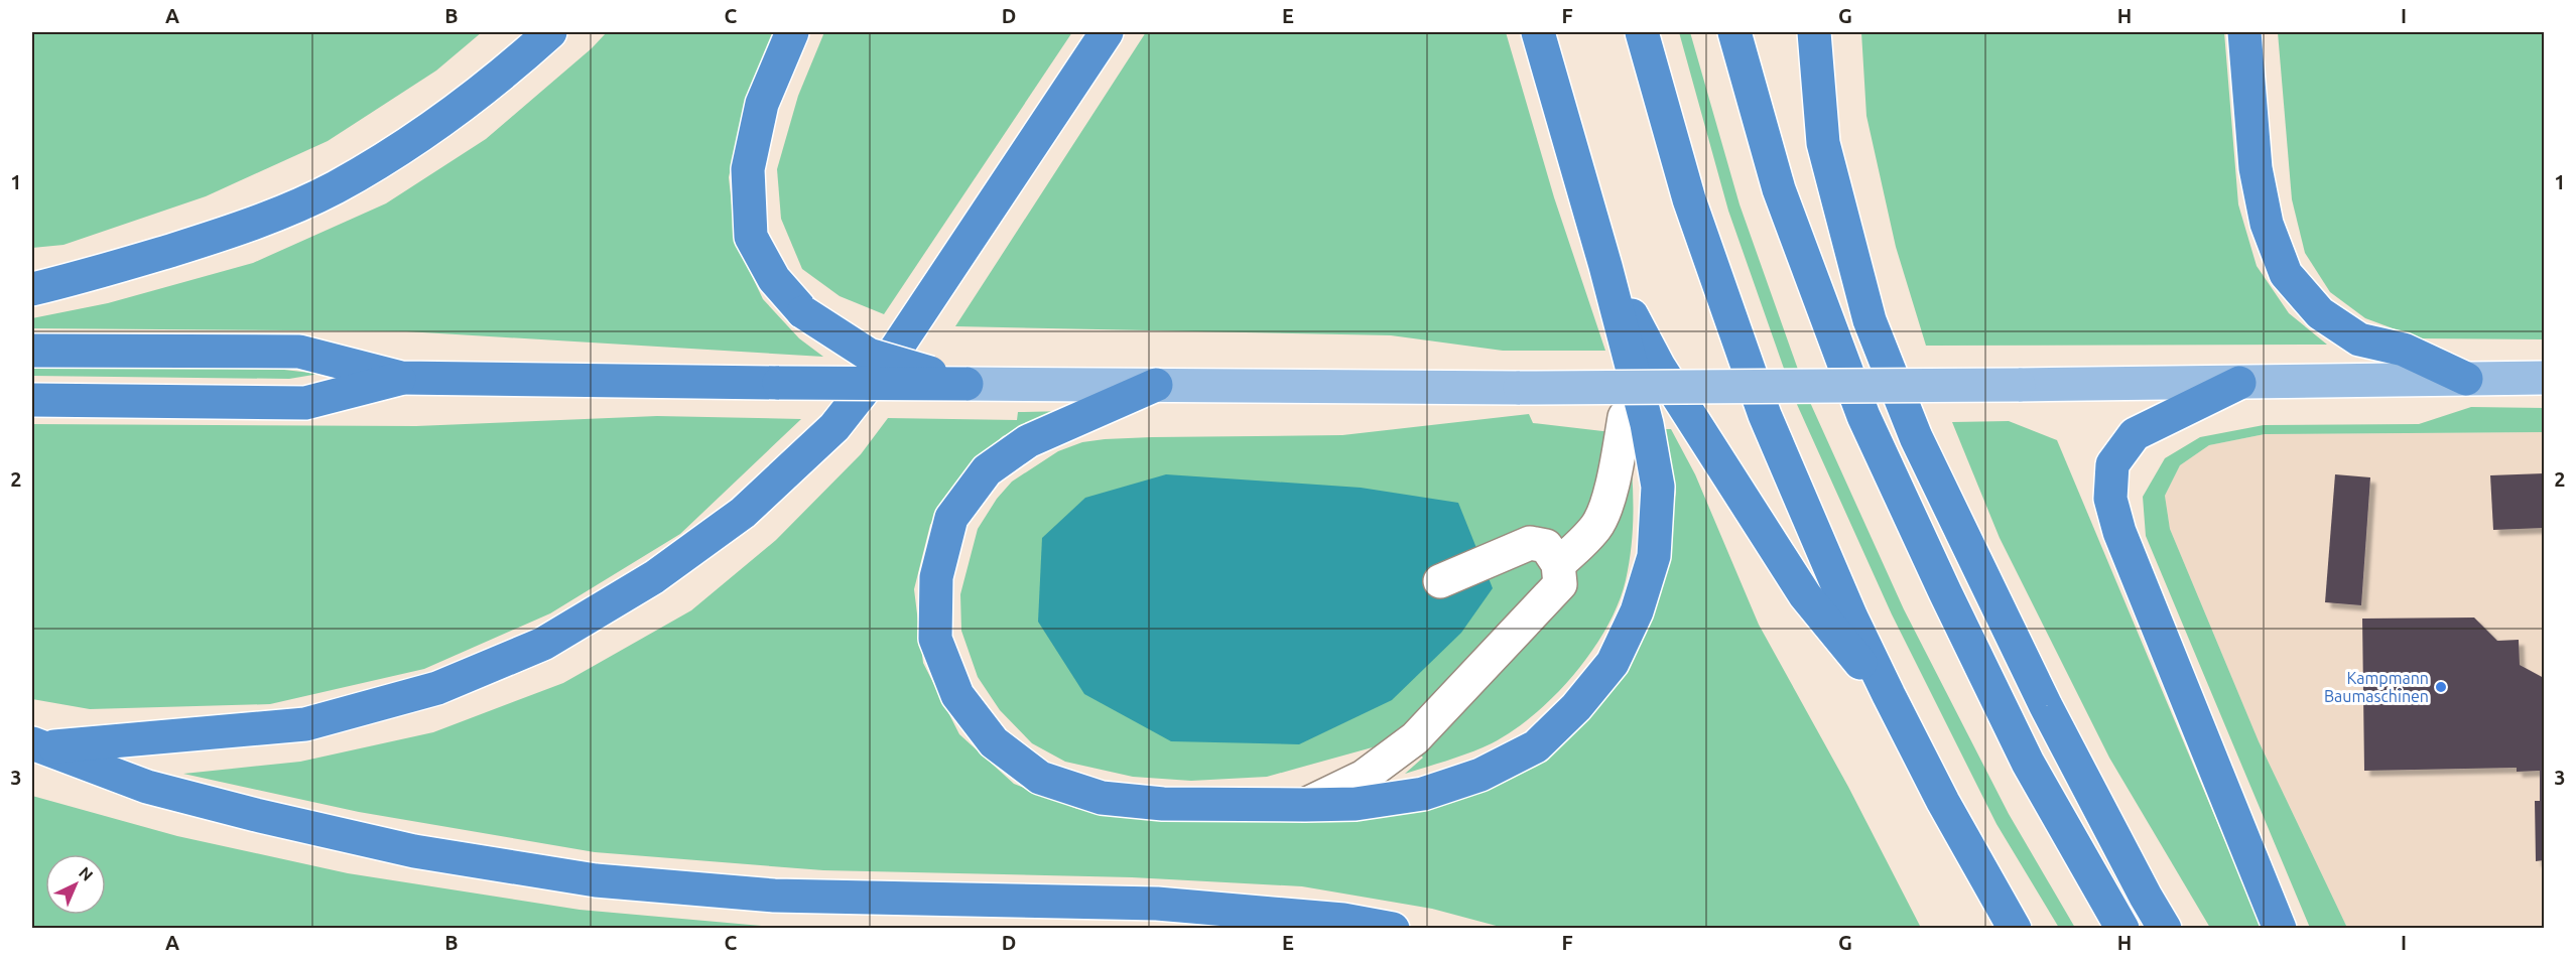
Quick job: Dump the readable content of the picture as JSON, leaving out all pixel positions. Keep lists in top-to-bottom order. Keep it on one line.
{"places":["Kampmann Baumaschinen"],"north":"top right","grid":{"columns":["A","B","C","D","E","F","G","H","I"],"rows":["1","2","3"]}}
